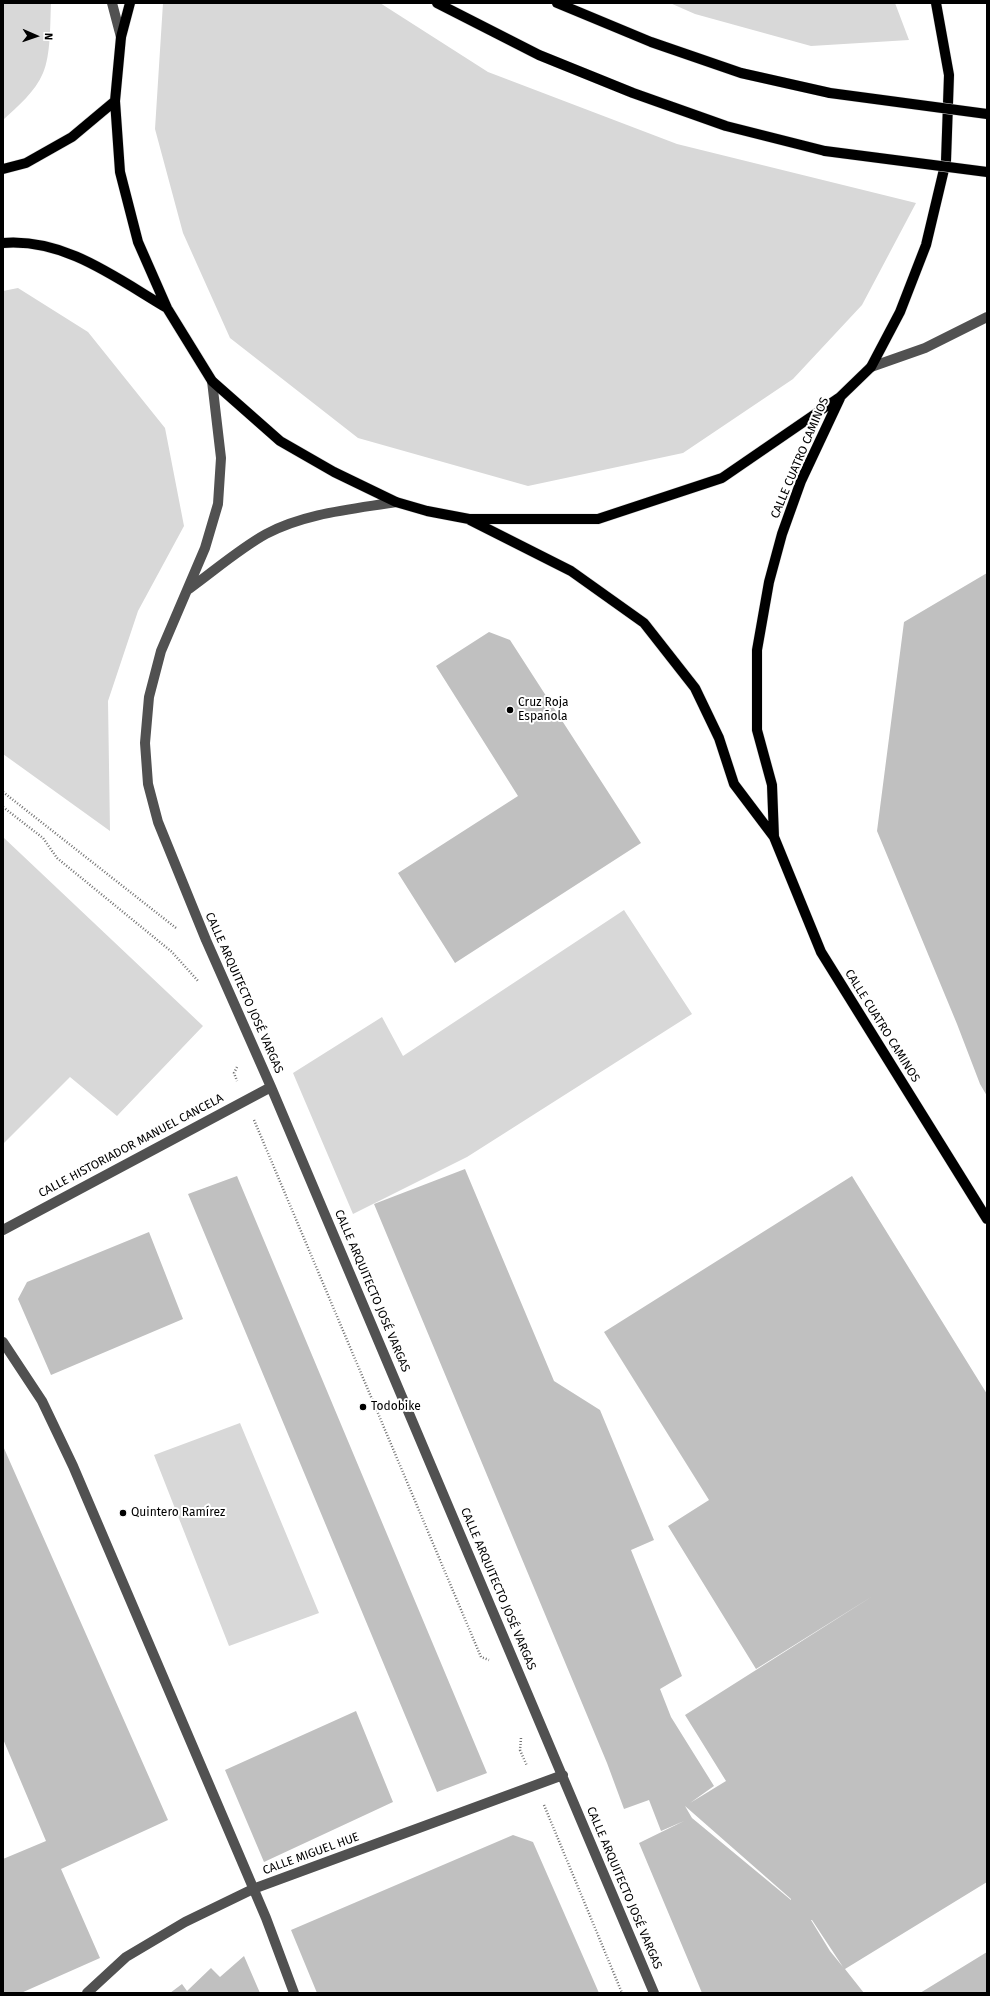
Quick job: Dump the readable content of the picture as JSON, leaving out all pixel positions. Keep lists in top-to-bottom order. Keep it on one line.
{"streets":{"main road":["CALLE CUATRO CAMINOS"],"street":["CALLE ARQUITECTO JOSÉ VARGAS","CALLE HISTORIADOR MANUEL CANCELA","CALLE MIGUEL HUE"]},"crossings":[["CALLE ARQUITECTO JOSÉ VARGAS","CALLE HISTORIADOR MANUEL CANCELA"],["CALLE ARQUITECTO JOSÉ VARGAS","CALLE MIGUEL HUE"]],"places":["Cruz Roja Española","Todobike","Quintero Ramírez"],"north":"right"}
